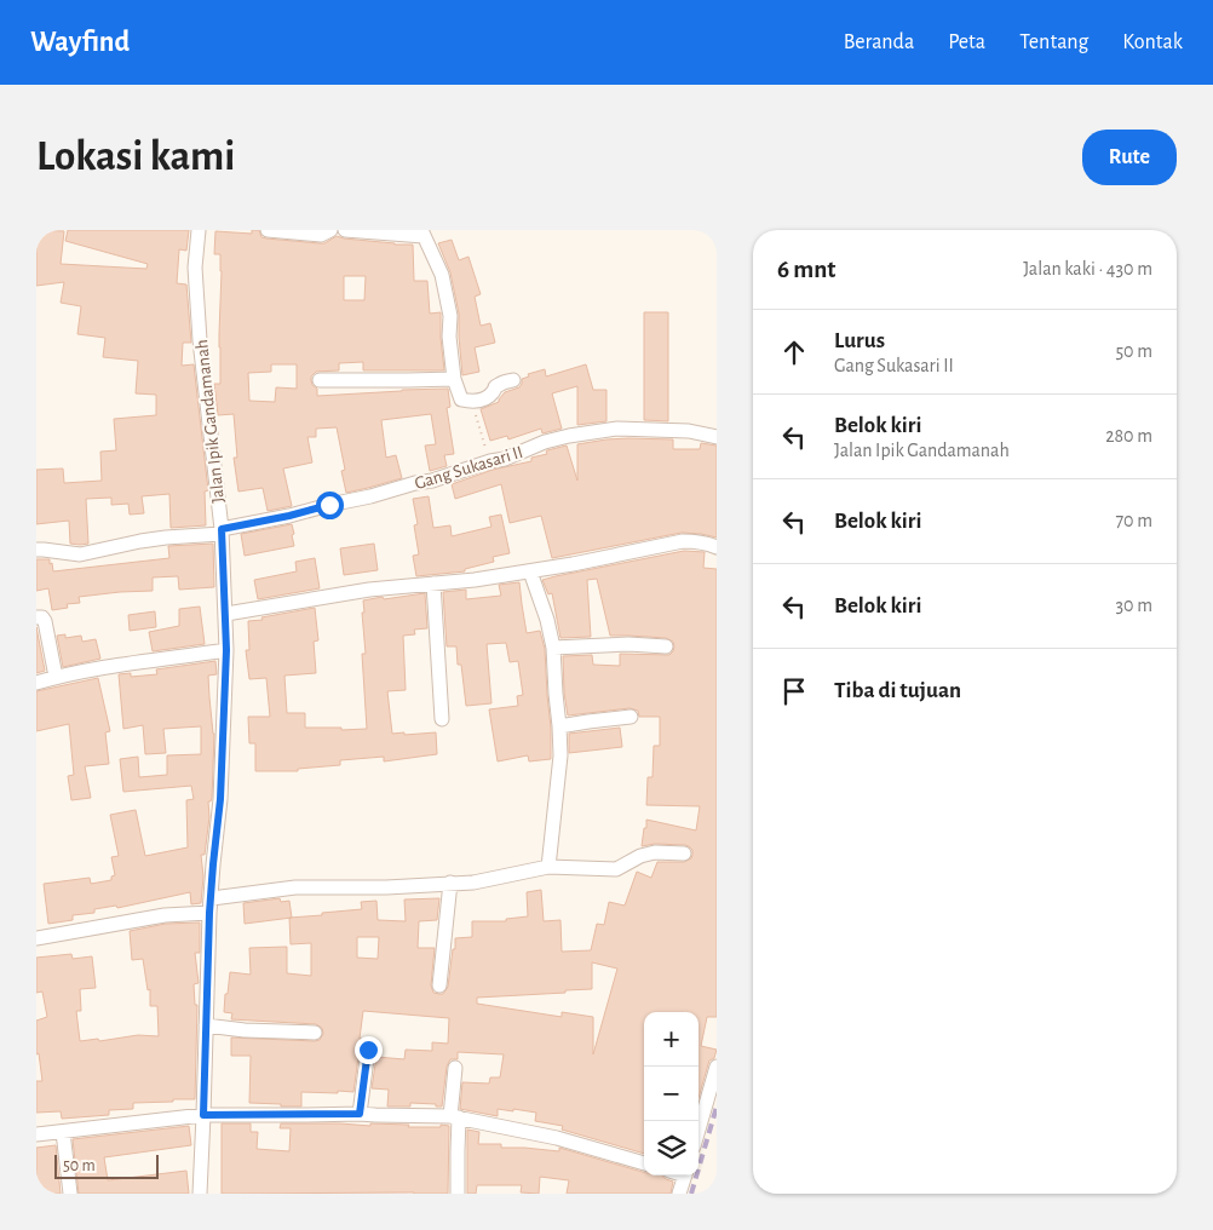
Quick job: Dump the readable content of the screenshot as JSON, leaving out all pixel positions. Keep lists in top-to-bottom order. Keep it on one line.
{"streets":{"street":["Jalan Ipik Gandamanah","Gang Sukasari II"]},"crossings":[["Jalan Ipik Gandamanah","Gang Sukasari II"]],"scale_bar":"50 m","page":{"header":"Wayfind","nav":["Beranda","Peta","Tentang","Kontak"],"buttons":"Rute","title":"Lokasi kami","heading":["6 mnt","Jalan kaki · 430 m"],"list":[["Lurus","Gang Sukasari II","50 m"],["Belok kiri","Jalan Ipik Gandamanah","280 m"],["Belok kiri","70 m"],["Belok kiri","30 m"],"Tiba di tujuan"],"map_buttons":["+","−"],"scale":"50 m"}}
